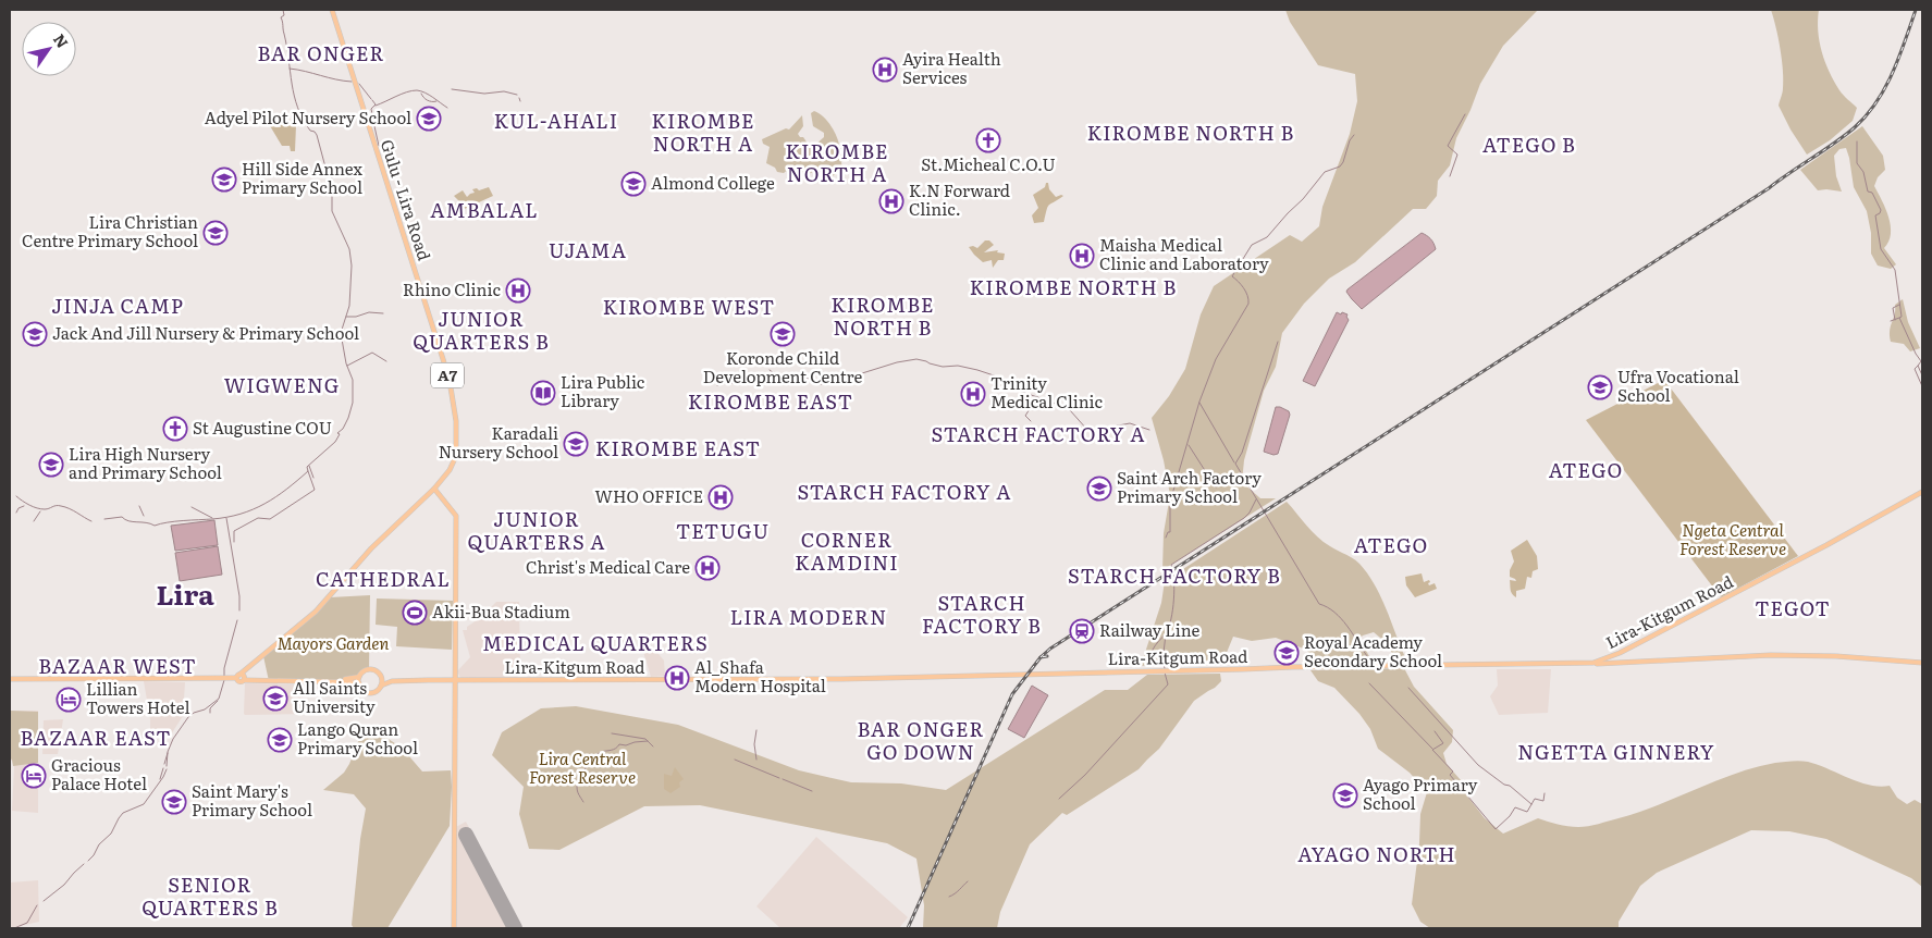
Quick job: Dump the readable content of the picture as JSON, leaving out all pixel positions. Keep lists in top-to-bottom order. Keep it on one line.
{"streets":{"main road":["Gulu - Lira Road","A7","Lira-Kitgum Road"]},"districts":["BAR ONGER","KUL-AHALI","KIROMBE NORTH A","KIROMBE NORTH B","ATEGO B","KIROMBE NORTH A","AMBALAL","UJAMA","KIROMBE NORTH B","KIROMBE NORTH B","JINJA CAMP","KIROMBE WEST","JUNIOR QUARTERS B","WIGWENG","KIROMBE EAST","STARCH FACTORY A","KIROMBE EAST","ATEGO","STARCH FACTORY A","JUNIOR QUARTERS A","TETUGU","CORNER KAMDINI","ATEGO","STARCH FACTORY B","CATHEDRAL","Lira","STARCH FACTORY B","TEGOT","LIRA MODERN","MEDICAL QUARTERS","BAZAAR WEST","BAR ONGER GO DOWN","BAZAAR EAST","NGETTA GINNERY","AYAGO NORTH","SENIOR QUARTERS B"],"parks":["Ngeta Central Forest Reserve","Mayors Garden","Lira Central Forest Reserve"],"places":{"hospital":["Ayira Health Services","K.N Forward Clinic.","Maisha Medical Clinic and Laboratory","Rhino Clinic","Trinity Medical Clinic","WHO OFFICE","Christ's Medical Care","Al_Shafa Modern Hospital"],"school or university":["Adyel Pilot Nursery School","Hill Side Annex Primary School","Almond College","Lira Christian Centre Primary School","Jack And Jill Nursery & Primary School","Koronde Child Development Centre","Ufra Vocational School","Karadali Nursery School","Lira High Nursery and Primary School","Saint Arch Factory Primary School","Royal Academy Secondary School","All Saints University","Lango Quran Primary School","Ayago Primary School","Saint Mary's Primary School"],"church":["St.Micheal C.O.U","St Augustine COU"],"library":["Lira Public Library"],"sports":["Akii-Bua Stadium"],"station":["Railway Line"],"hotel":["Lillian Towers Hotel","Gracious Palace Hotel"]},"north":"top right"}
